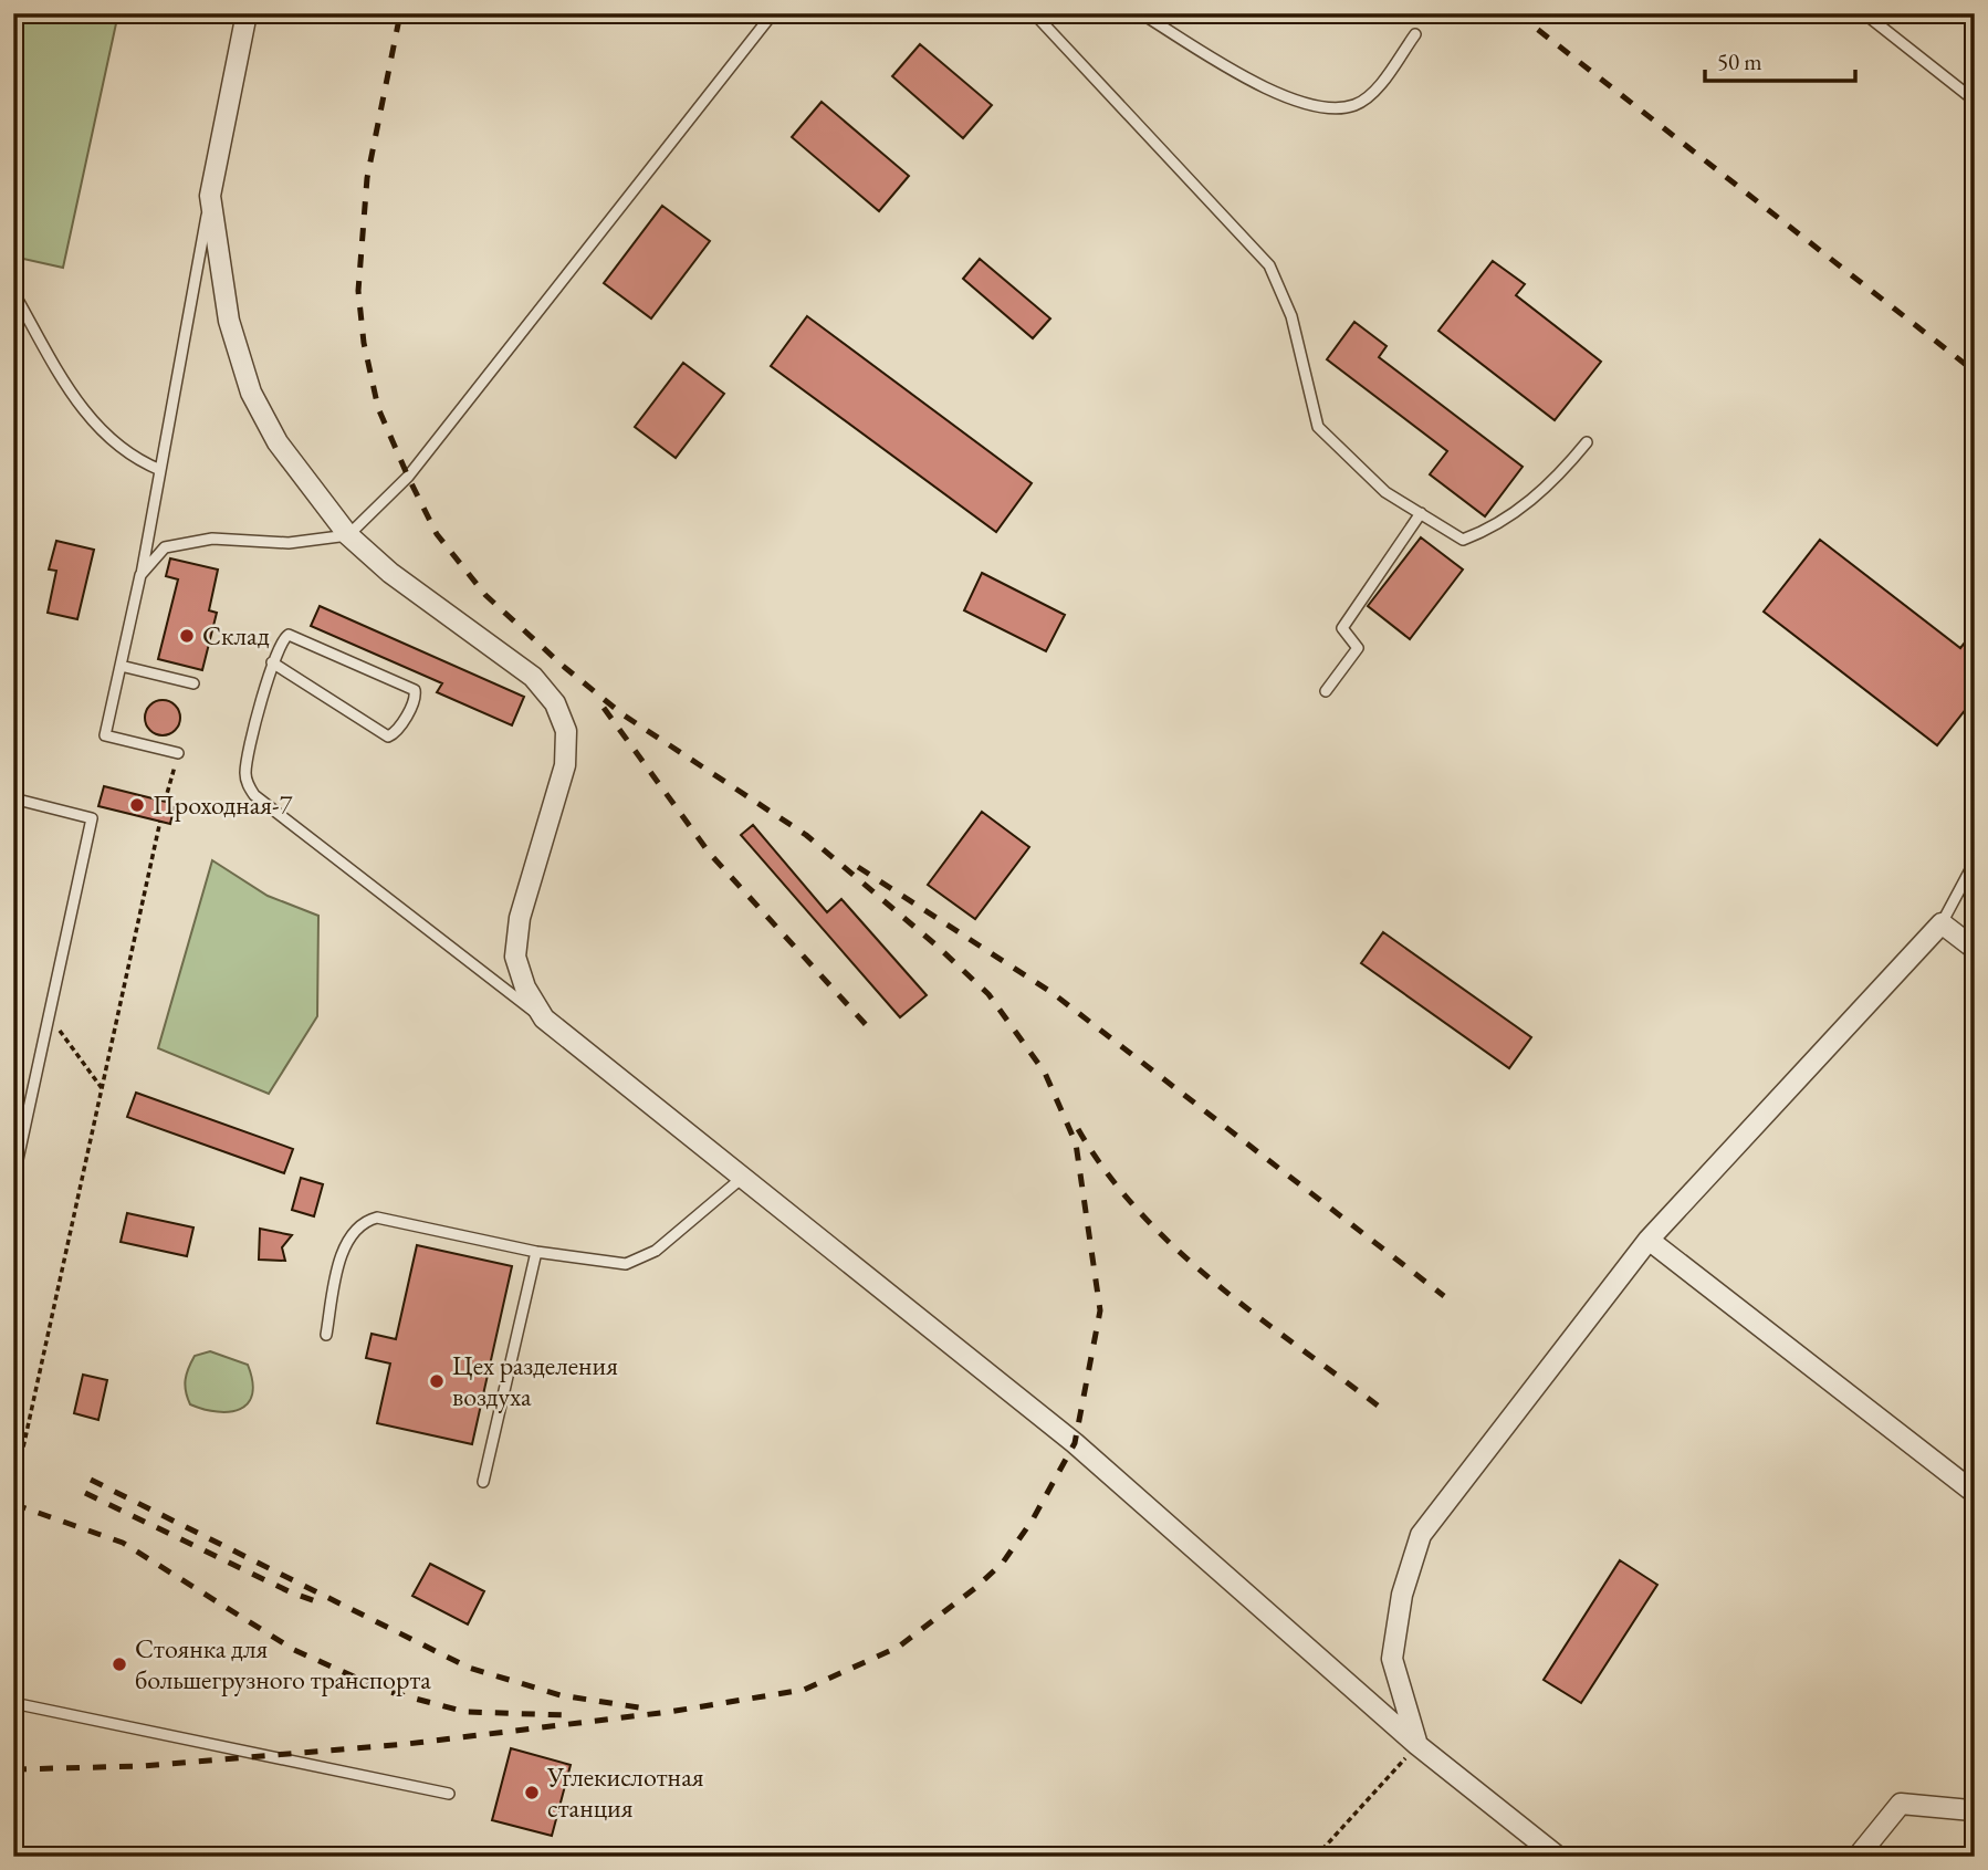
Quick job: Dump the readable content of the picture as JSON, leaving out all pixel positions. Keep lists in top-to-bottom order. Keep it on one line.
{"places":["Склад","Проходная-7","Цех разделения воздуха","Стоянка для большегрузного транспорта","Углекислотная станция"],"scale_bar":"50 m"}
